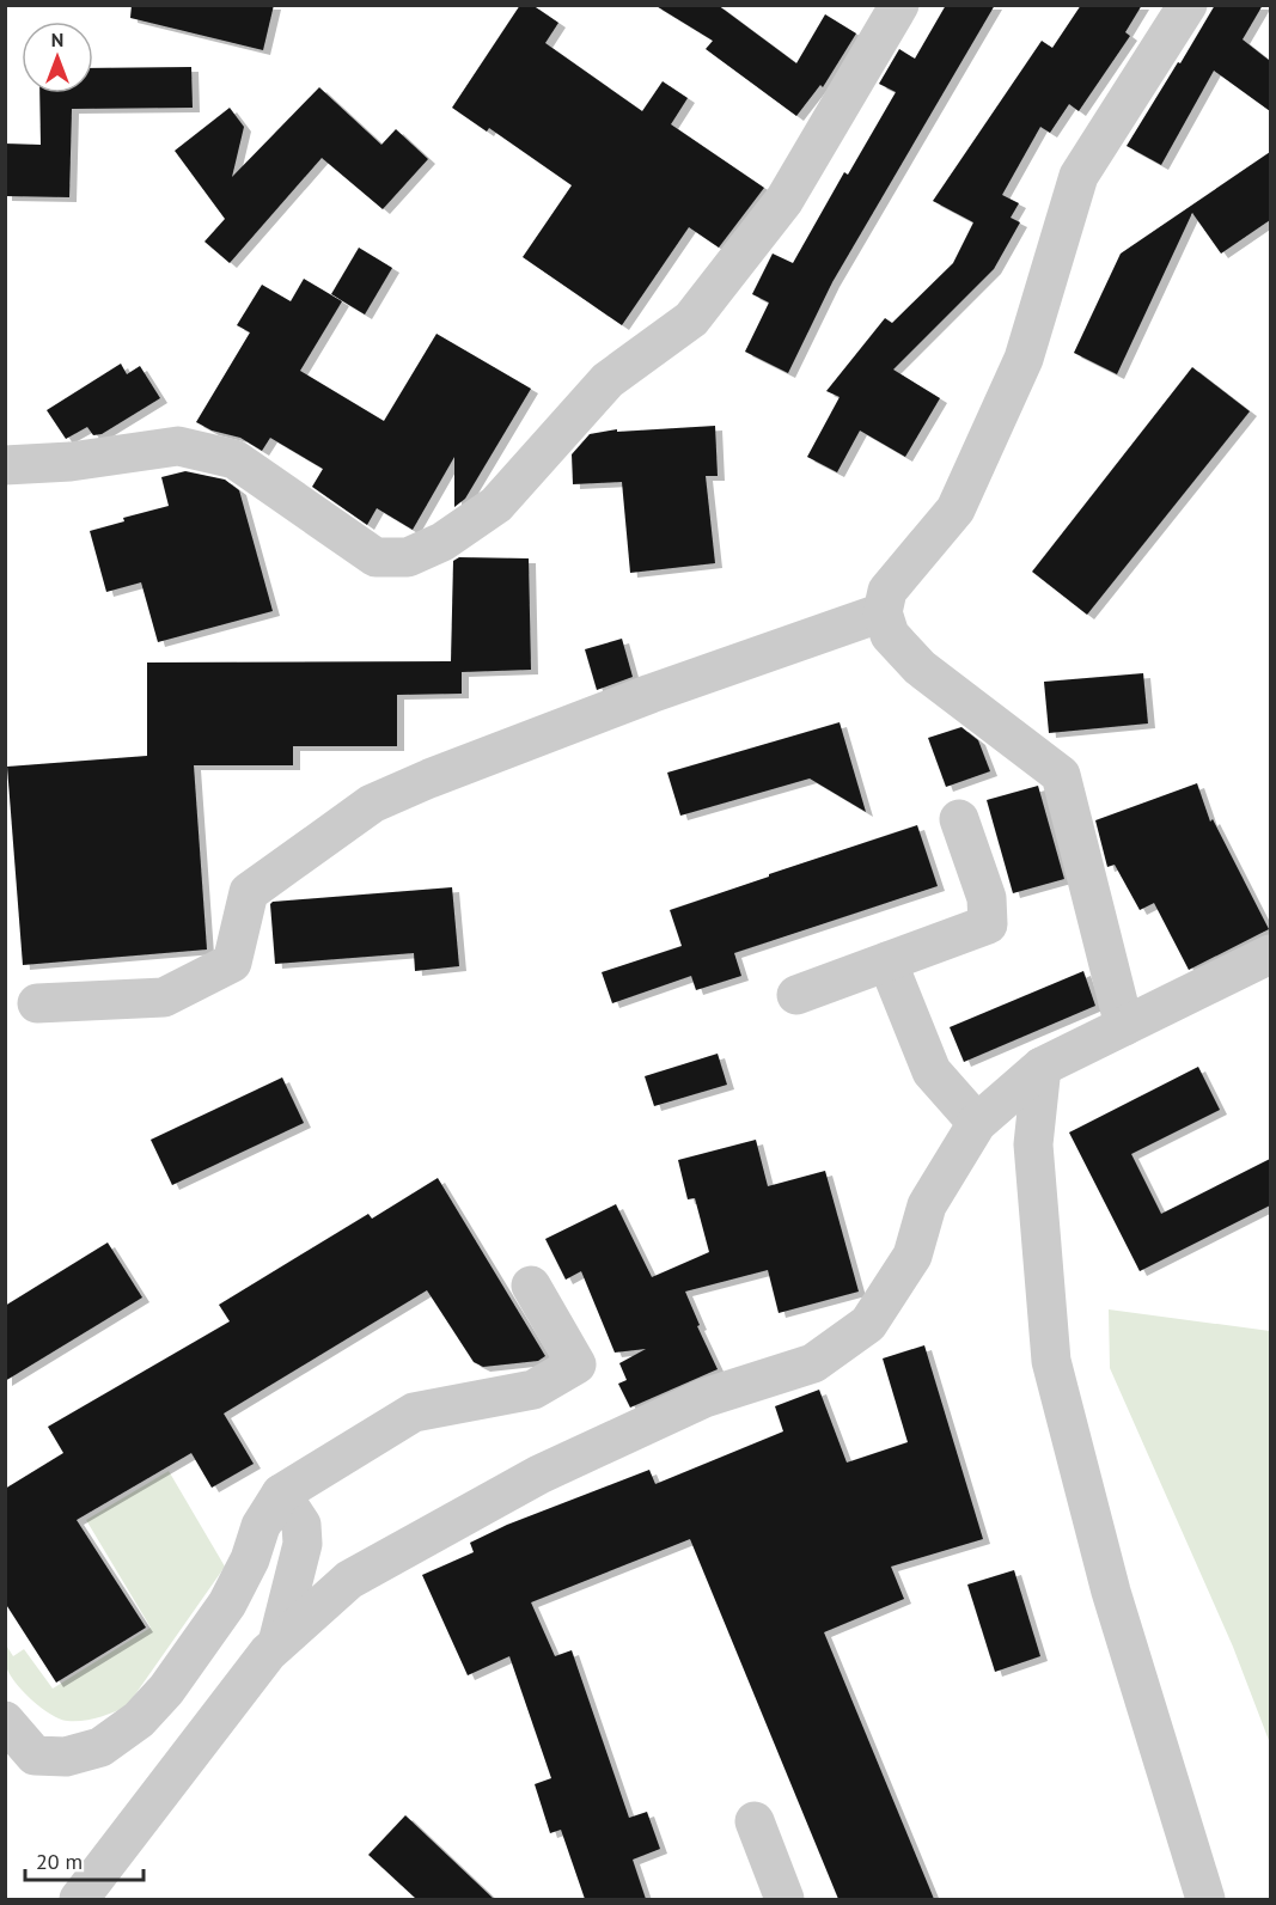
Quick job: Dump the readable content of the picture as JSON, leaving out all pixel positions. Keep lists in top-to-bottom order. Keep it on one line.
{"scale_bar":"20 m","north":"top"}
